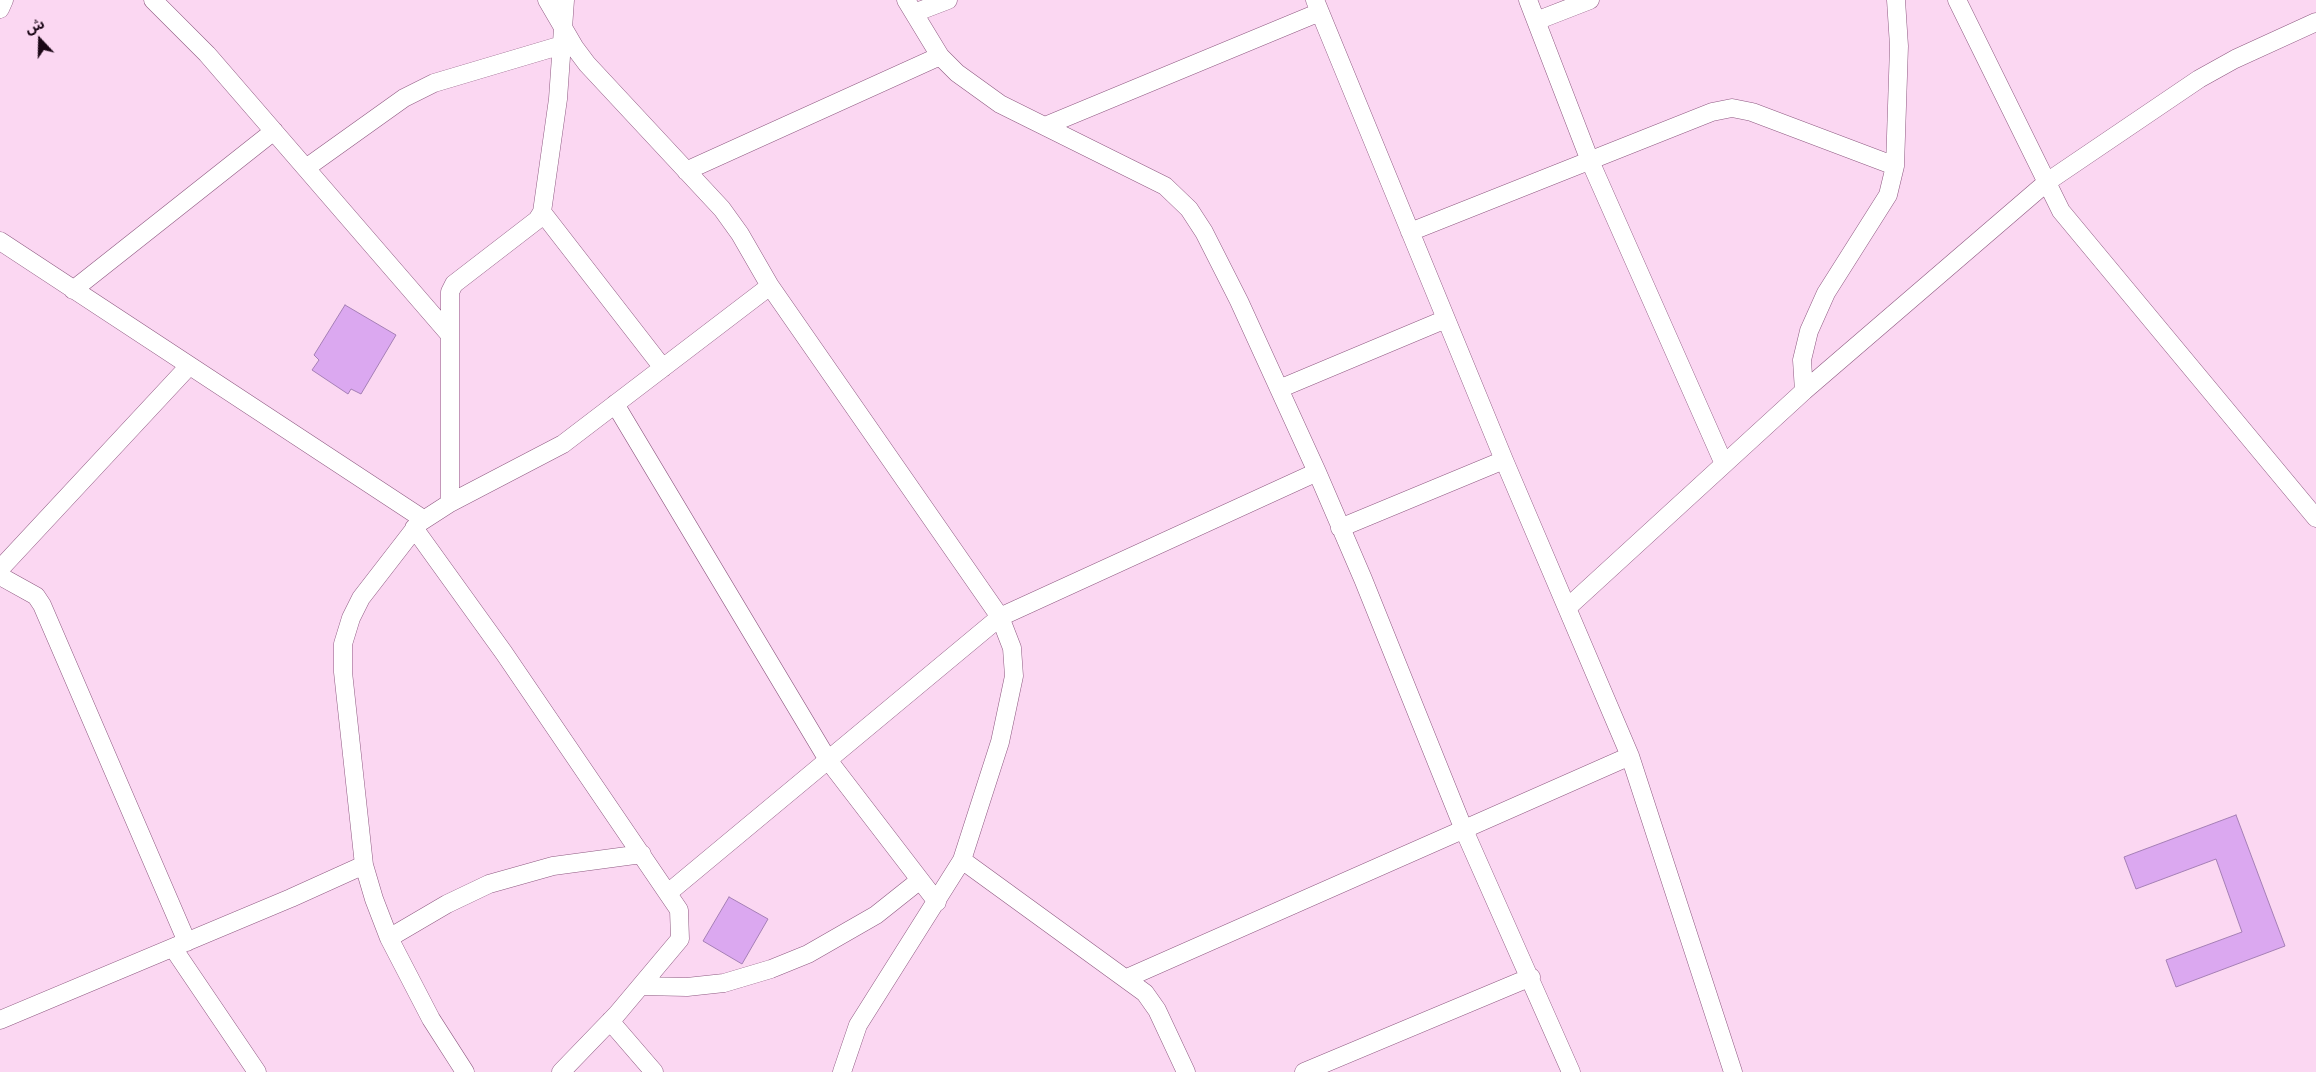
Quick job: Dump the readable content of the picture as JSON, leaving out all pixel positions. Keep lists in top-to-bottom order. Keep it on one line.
{"north":"top"}
